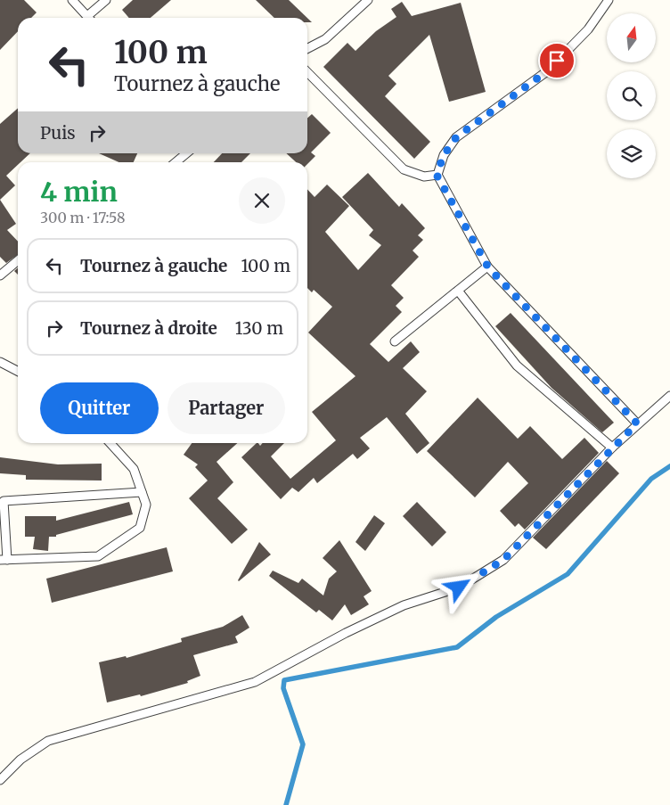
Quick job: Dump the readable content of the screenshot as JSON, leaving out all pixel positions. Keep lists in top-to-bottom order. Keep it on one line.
{"north":"top","page":{"turn":["100 m","Tournez à gauche"],"then":"Puis","heading":["4 min","300 m · 17:58"],"list":[{"name":"Tournez à gauche","value":"100 m"},{"name":"Tournez à droite","value":"130 m"}],"buttons":["Quitter","Partager"]}}
